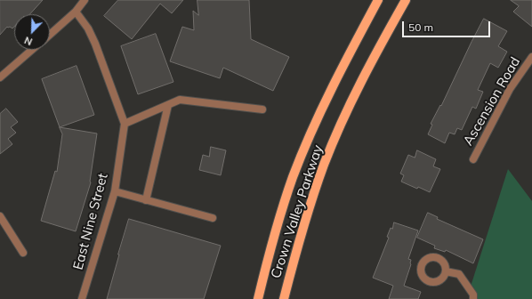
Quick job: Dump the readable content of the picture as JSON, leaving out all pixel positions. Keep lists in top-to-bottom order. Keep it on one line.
{"streets":{"main road":["Crown Valley Parkway"],"street":["Ascension Road","East Nine Street"]},"scale_bar":"50 m","north":"bottom left"}
